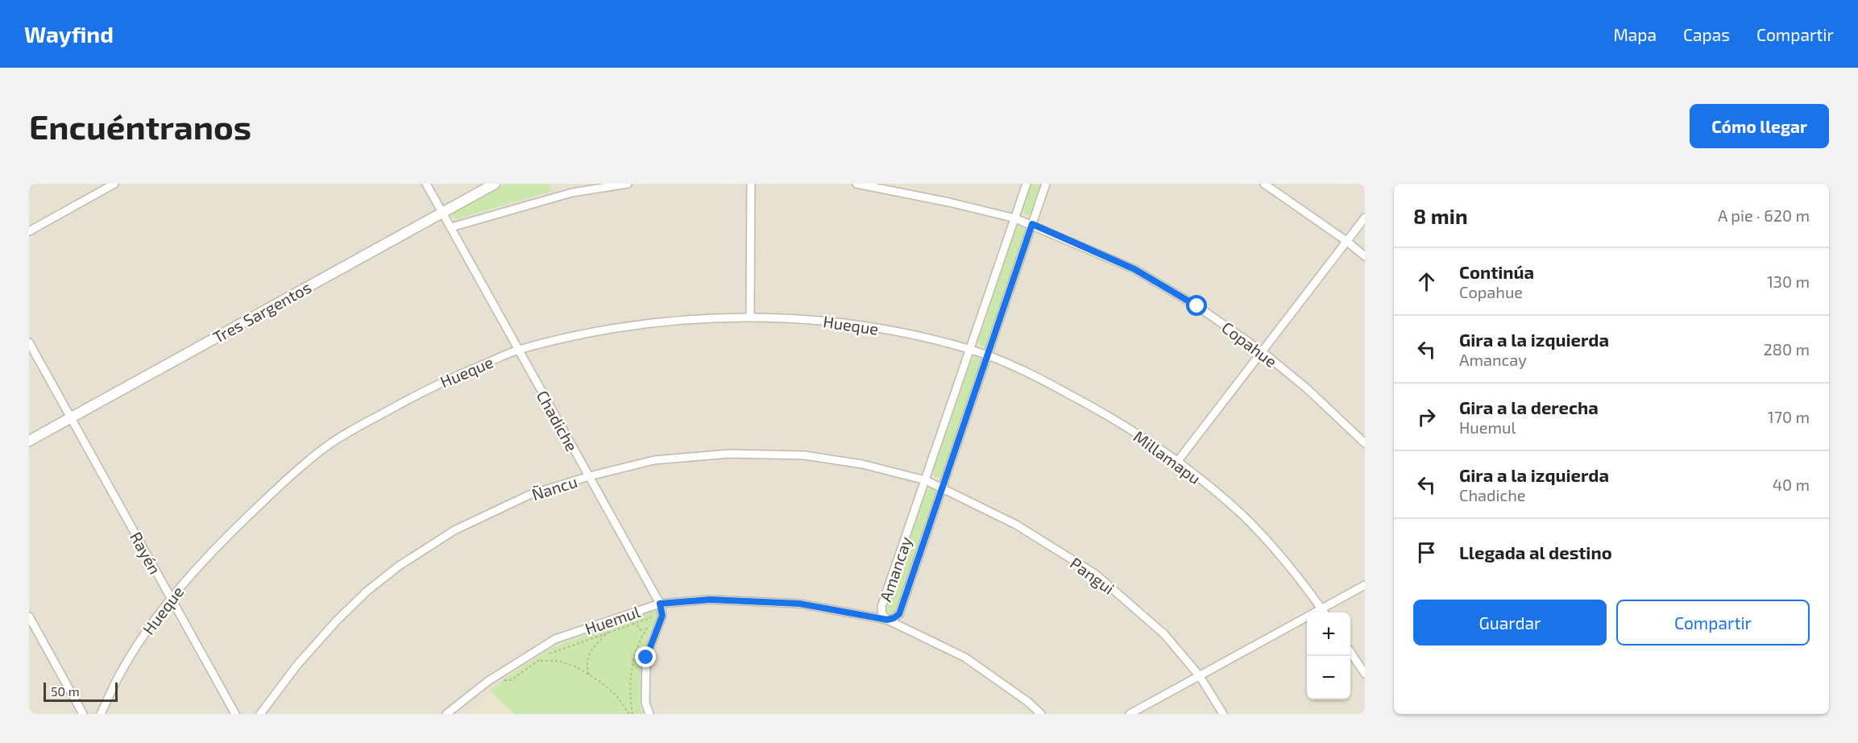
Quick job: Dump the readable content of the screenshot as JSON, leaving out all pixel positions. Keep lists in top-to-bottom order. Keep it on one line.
{"streets":{"street":["Tres Sargentos","Hueque","Copahue","Chadiche","Millamapu","Ñancu","Rayén","Amancay","Pangui","Huemul"]},"crossings":[["Tres Sargentos","Chadiche"],["Tres Sargentos","Rayén"],["Hueque","Chadiche"],["Hueque","Millamapu"],["Hueque","Rayén"],["Hueque","Amancay"],["Copahue","Amancay"],["Chadiche","Ñancu"],["Chadiche","Huemul"],["Millamapu","Amancay"],["Ñancu","Amancay"],["Ñancu","Pangui"],["Amancay","Pangui"],["Amancay","Huemul"]],"scale_bar":"50 m","page":{"header":"Wayfind","nav":["Mapa","Capas","Compartir"],"buttons":["Cómo llegar",["Guardar","Compartir"]],"title":"Encuéntranos","heading":["8 min","A pie · 620 m"],"list":[["Continúa","Copahue","130 m"],["Gira a la izquierda","Amancay","280 m"],["Gira a la derecha","Huemul","170 m"],["Gira a la izquierda","Chadiche","40 m"],"Llegada al destino"],"map_buttons":["+","−"],"scale":"50 m"}}
